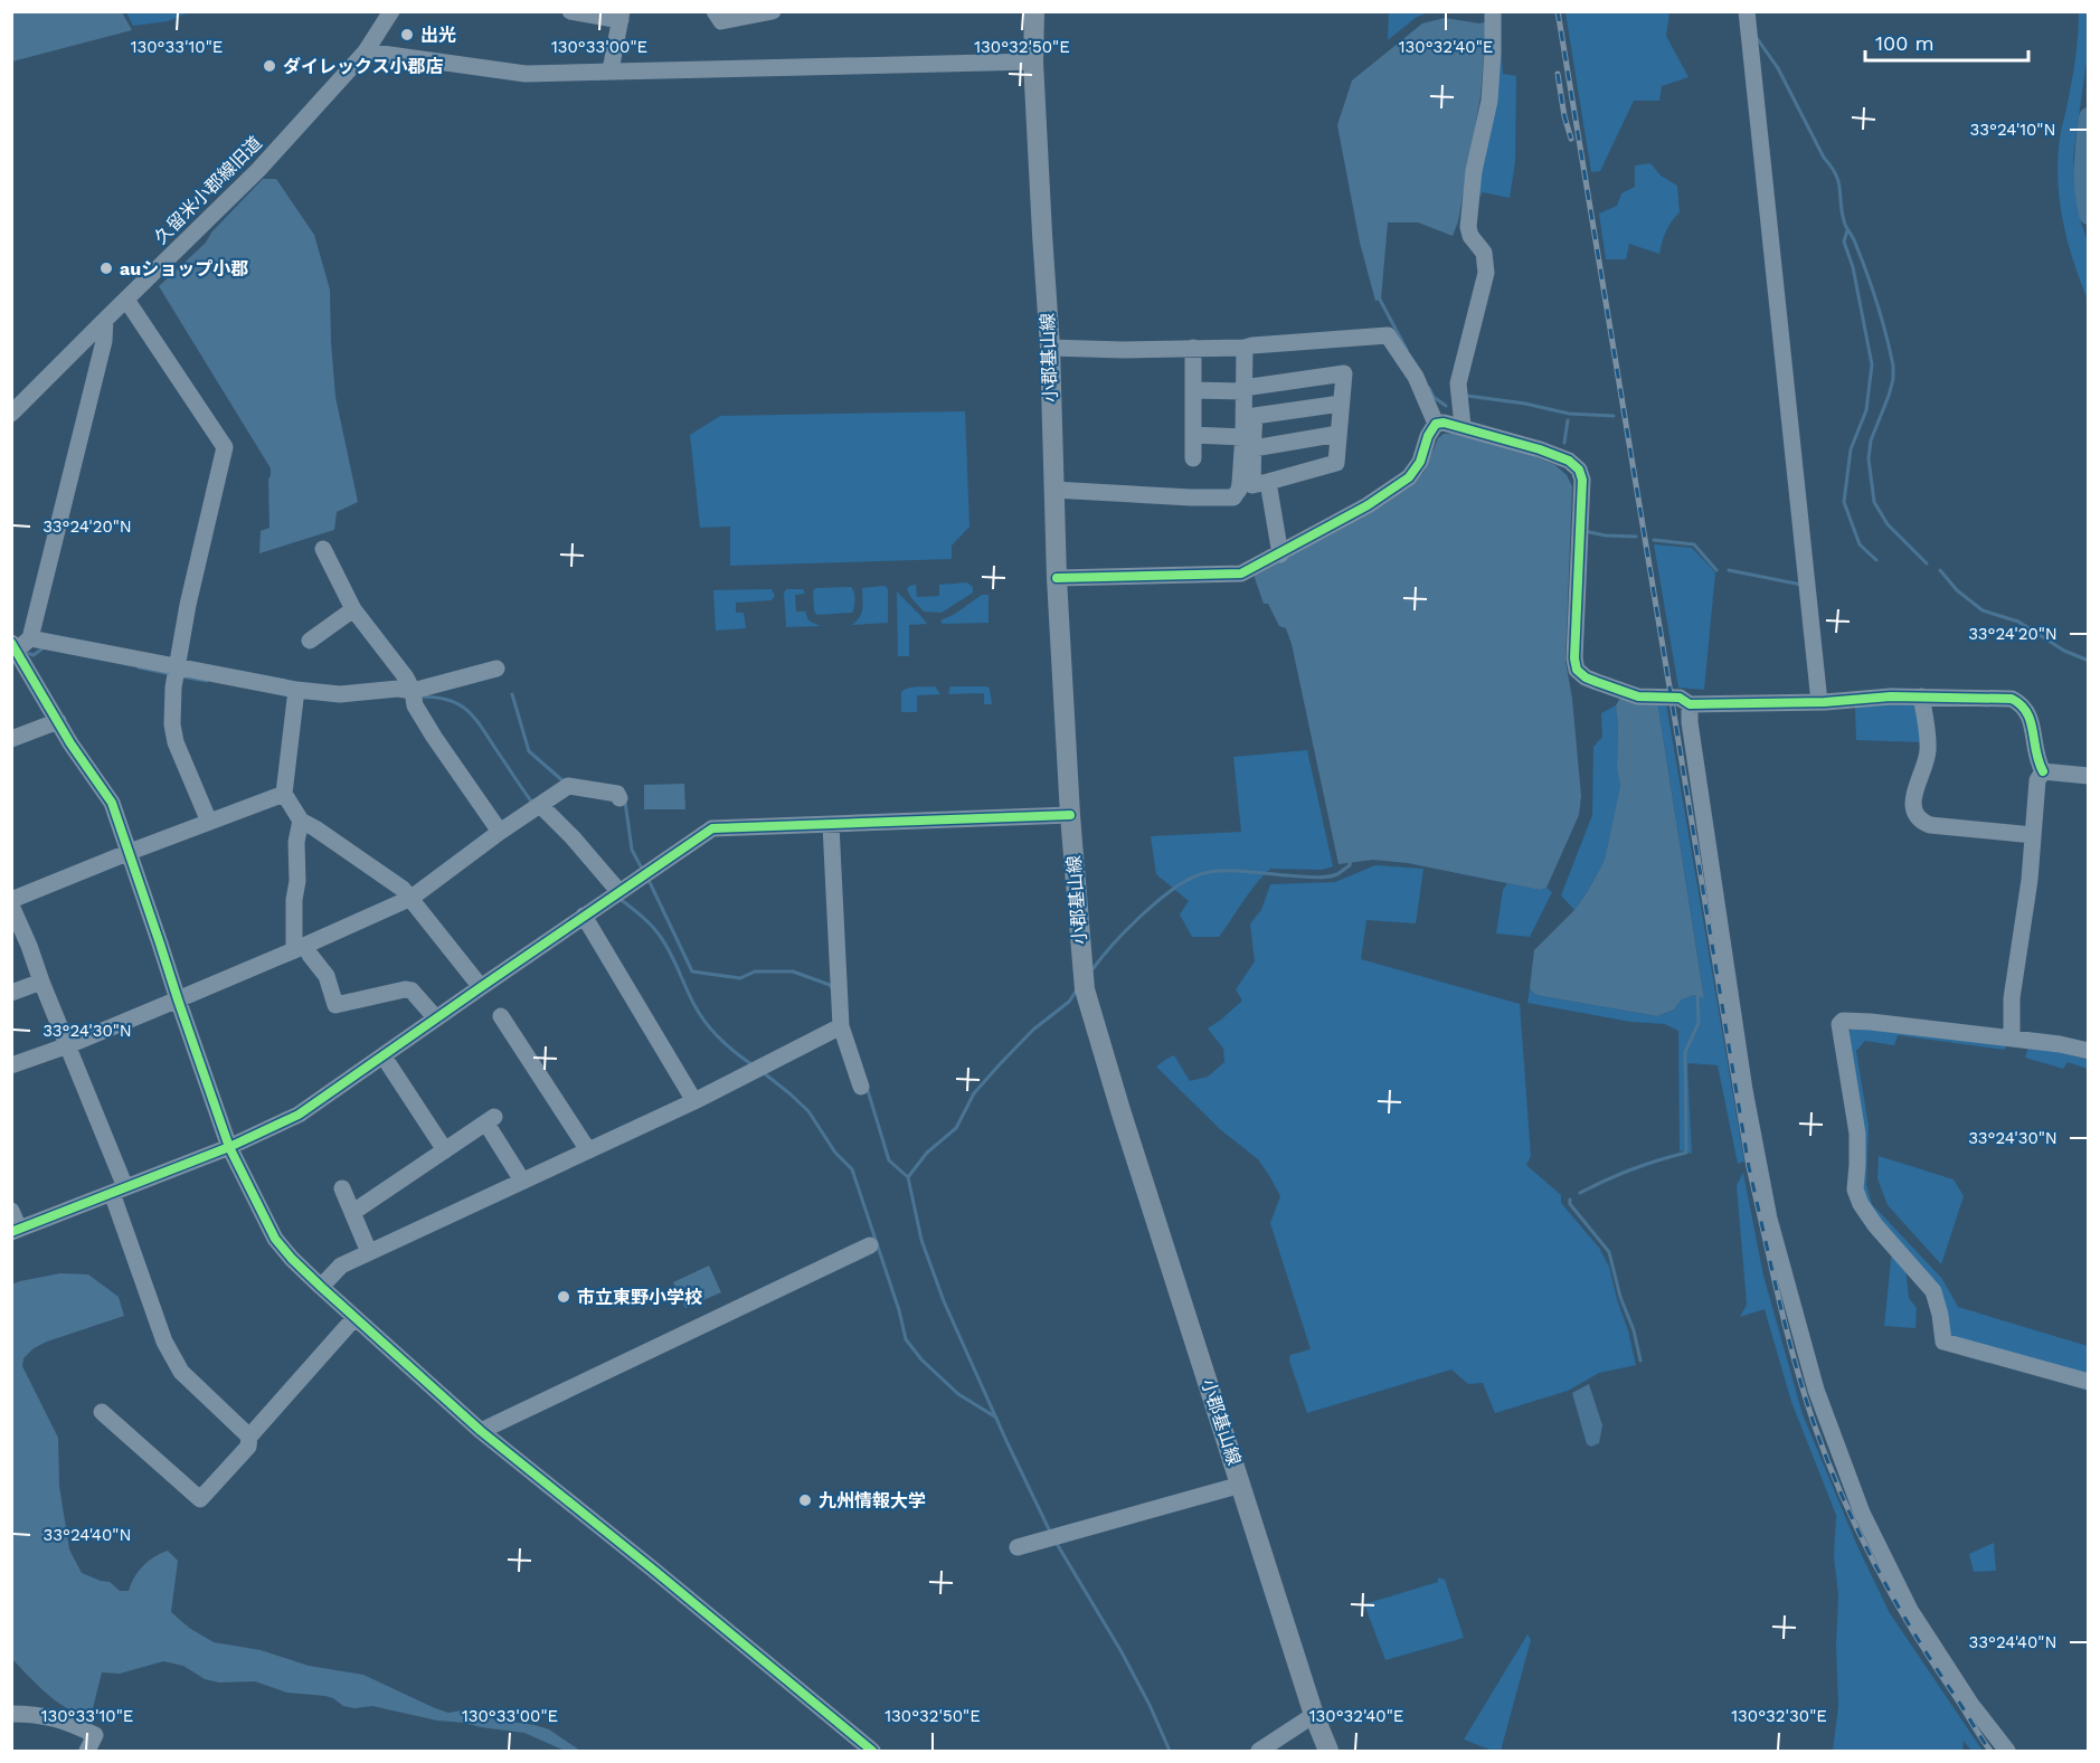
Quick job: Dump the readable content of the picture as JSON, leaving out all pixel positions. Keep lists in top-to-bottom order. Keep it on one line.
{"streets":{"main road":["小郡基山線"],"street":["久留米小郡線旧道"]},"places":["出光","ダイレックス小郡店","auショップ小郡","市立東野小学校","九州情報大学"],"scale_bar":"100 m","coordinates":["130°33'10\"E","130°33'00\"E","130°32'50\"E","130°32'40\"E","33°24'10\"N","33°24'20\"N","33°24'30\"N","33°24'40\"N","130°32'30\"E"]}
